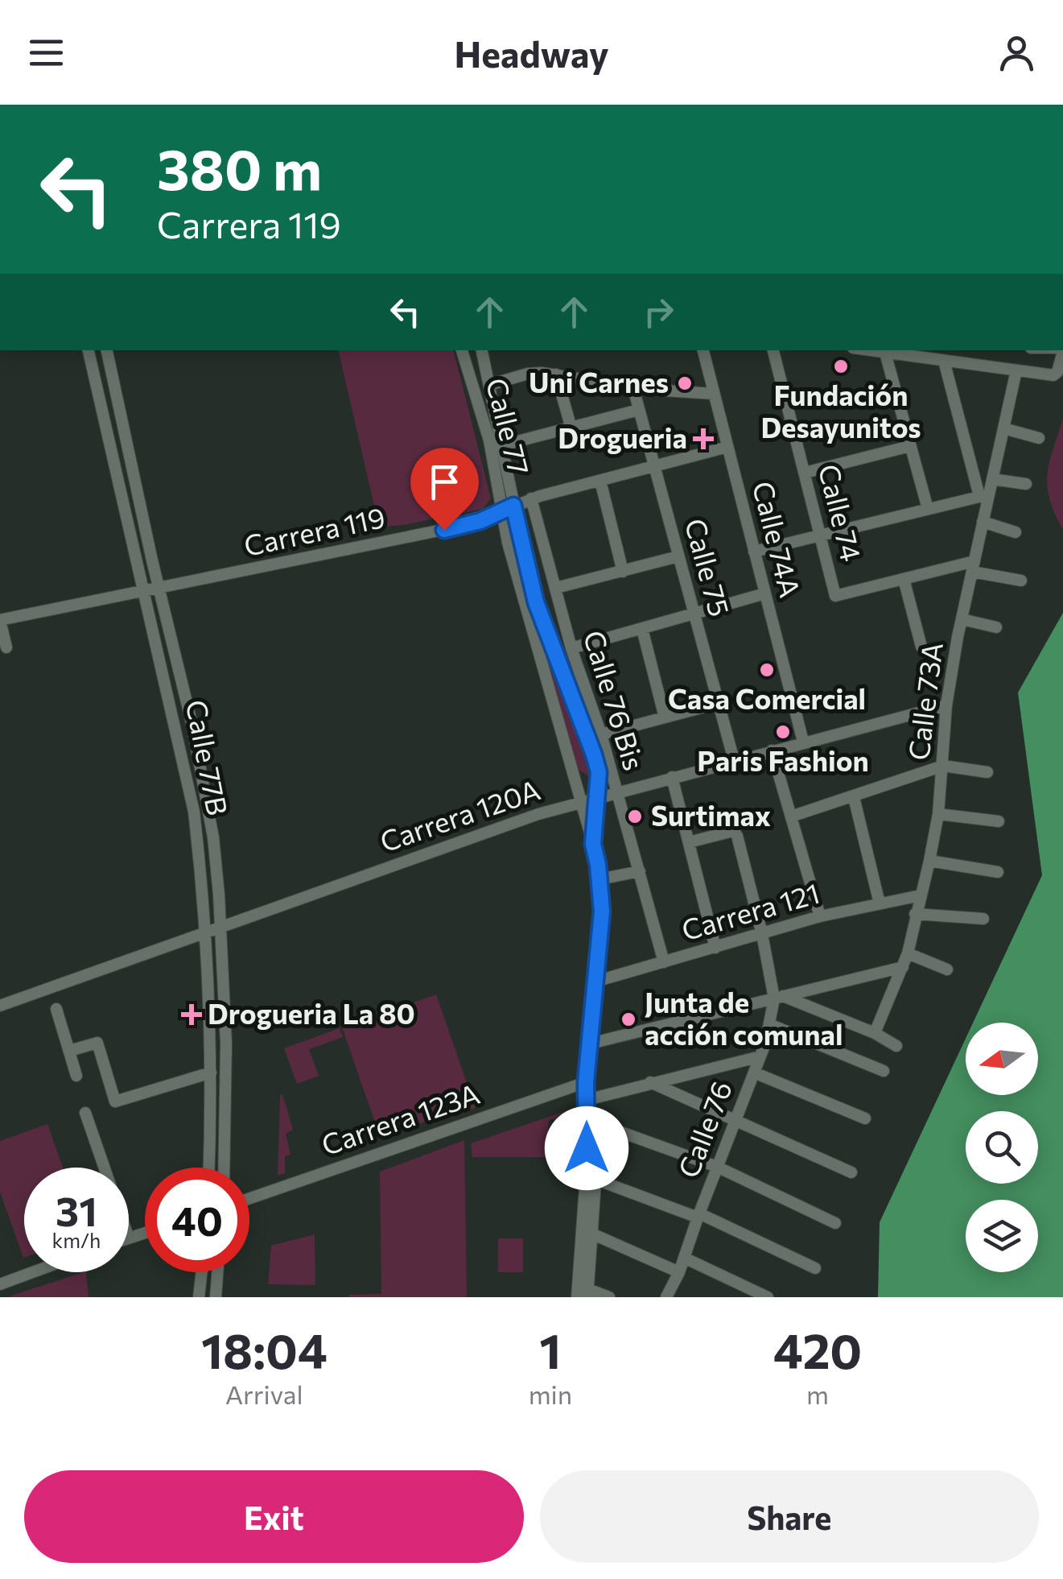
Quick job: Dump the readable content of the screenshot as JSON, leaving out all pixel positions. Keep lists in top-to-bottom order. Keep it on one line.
{"streets":{"street":["Calle 77","Calle 74","Carrera 119","Calle 74A","Calle 75","Calle 76 Bis","Calle 73A","Calle 77B","Carrera 120A","Carrera 121","Carrera 123A","Calle 76"]},"crossings":[["Calle 77","Carrera 119"],["Calle 77","Carrera 120A"],["Calle 77","Carrera 121"],["Calle 77","Carrera 123A"],["Carrera 119","Calle 74A"],["Carrera 119","Calle 75"],["Carrera 119","Calle 76 Bis"],["Carrera 119","Calle 77B"],["Calle 74A","Carrera 120A"],["Calle 75","Carrera 120A"],["Calle 76 Bis","Carrera 120A"],["Calle 76 Bis","Carrera 121"],["Calle 73A","Carrera 120A"],["Calle 73A","Carrera 121"],["Calle 77B","Carrera 120A"],["Carrera 121","Calle 76"]],"places":{"other":["Fundación Desayunitos","Uni Carnes","Casa Comercial","Paris Fashion","Surtimax","Junta de acción comunal"],"health":["Drogueria","Drogueria La 80"]},"north":"left","page":{"header":"Headway","turn":["380 m","Carrera 119"],"speed":"31 km/h","limit":"40","eta":["18:04","Arrival","1","min","420","m"],"buttons":["Exit","Share"]}}
